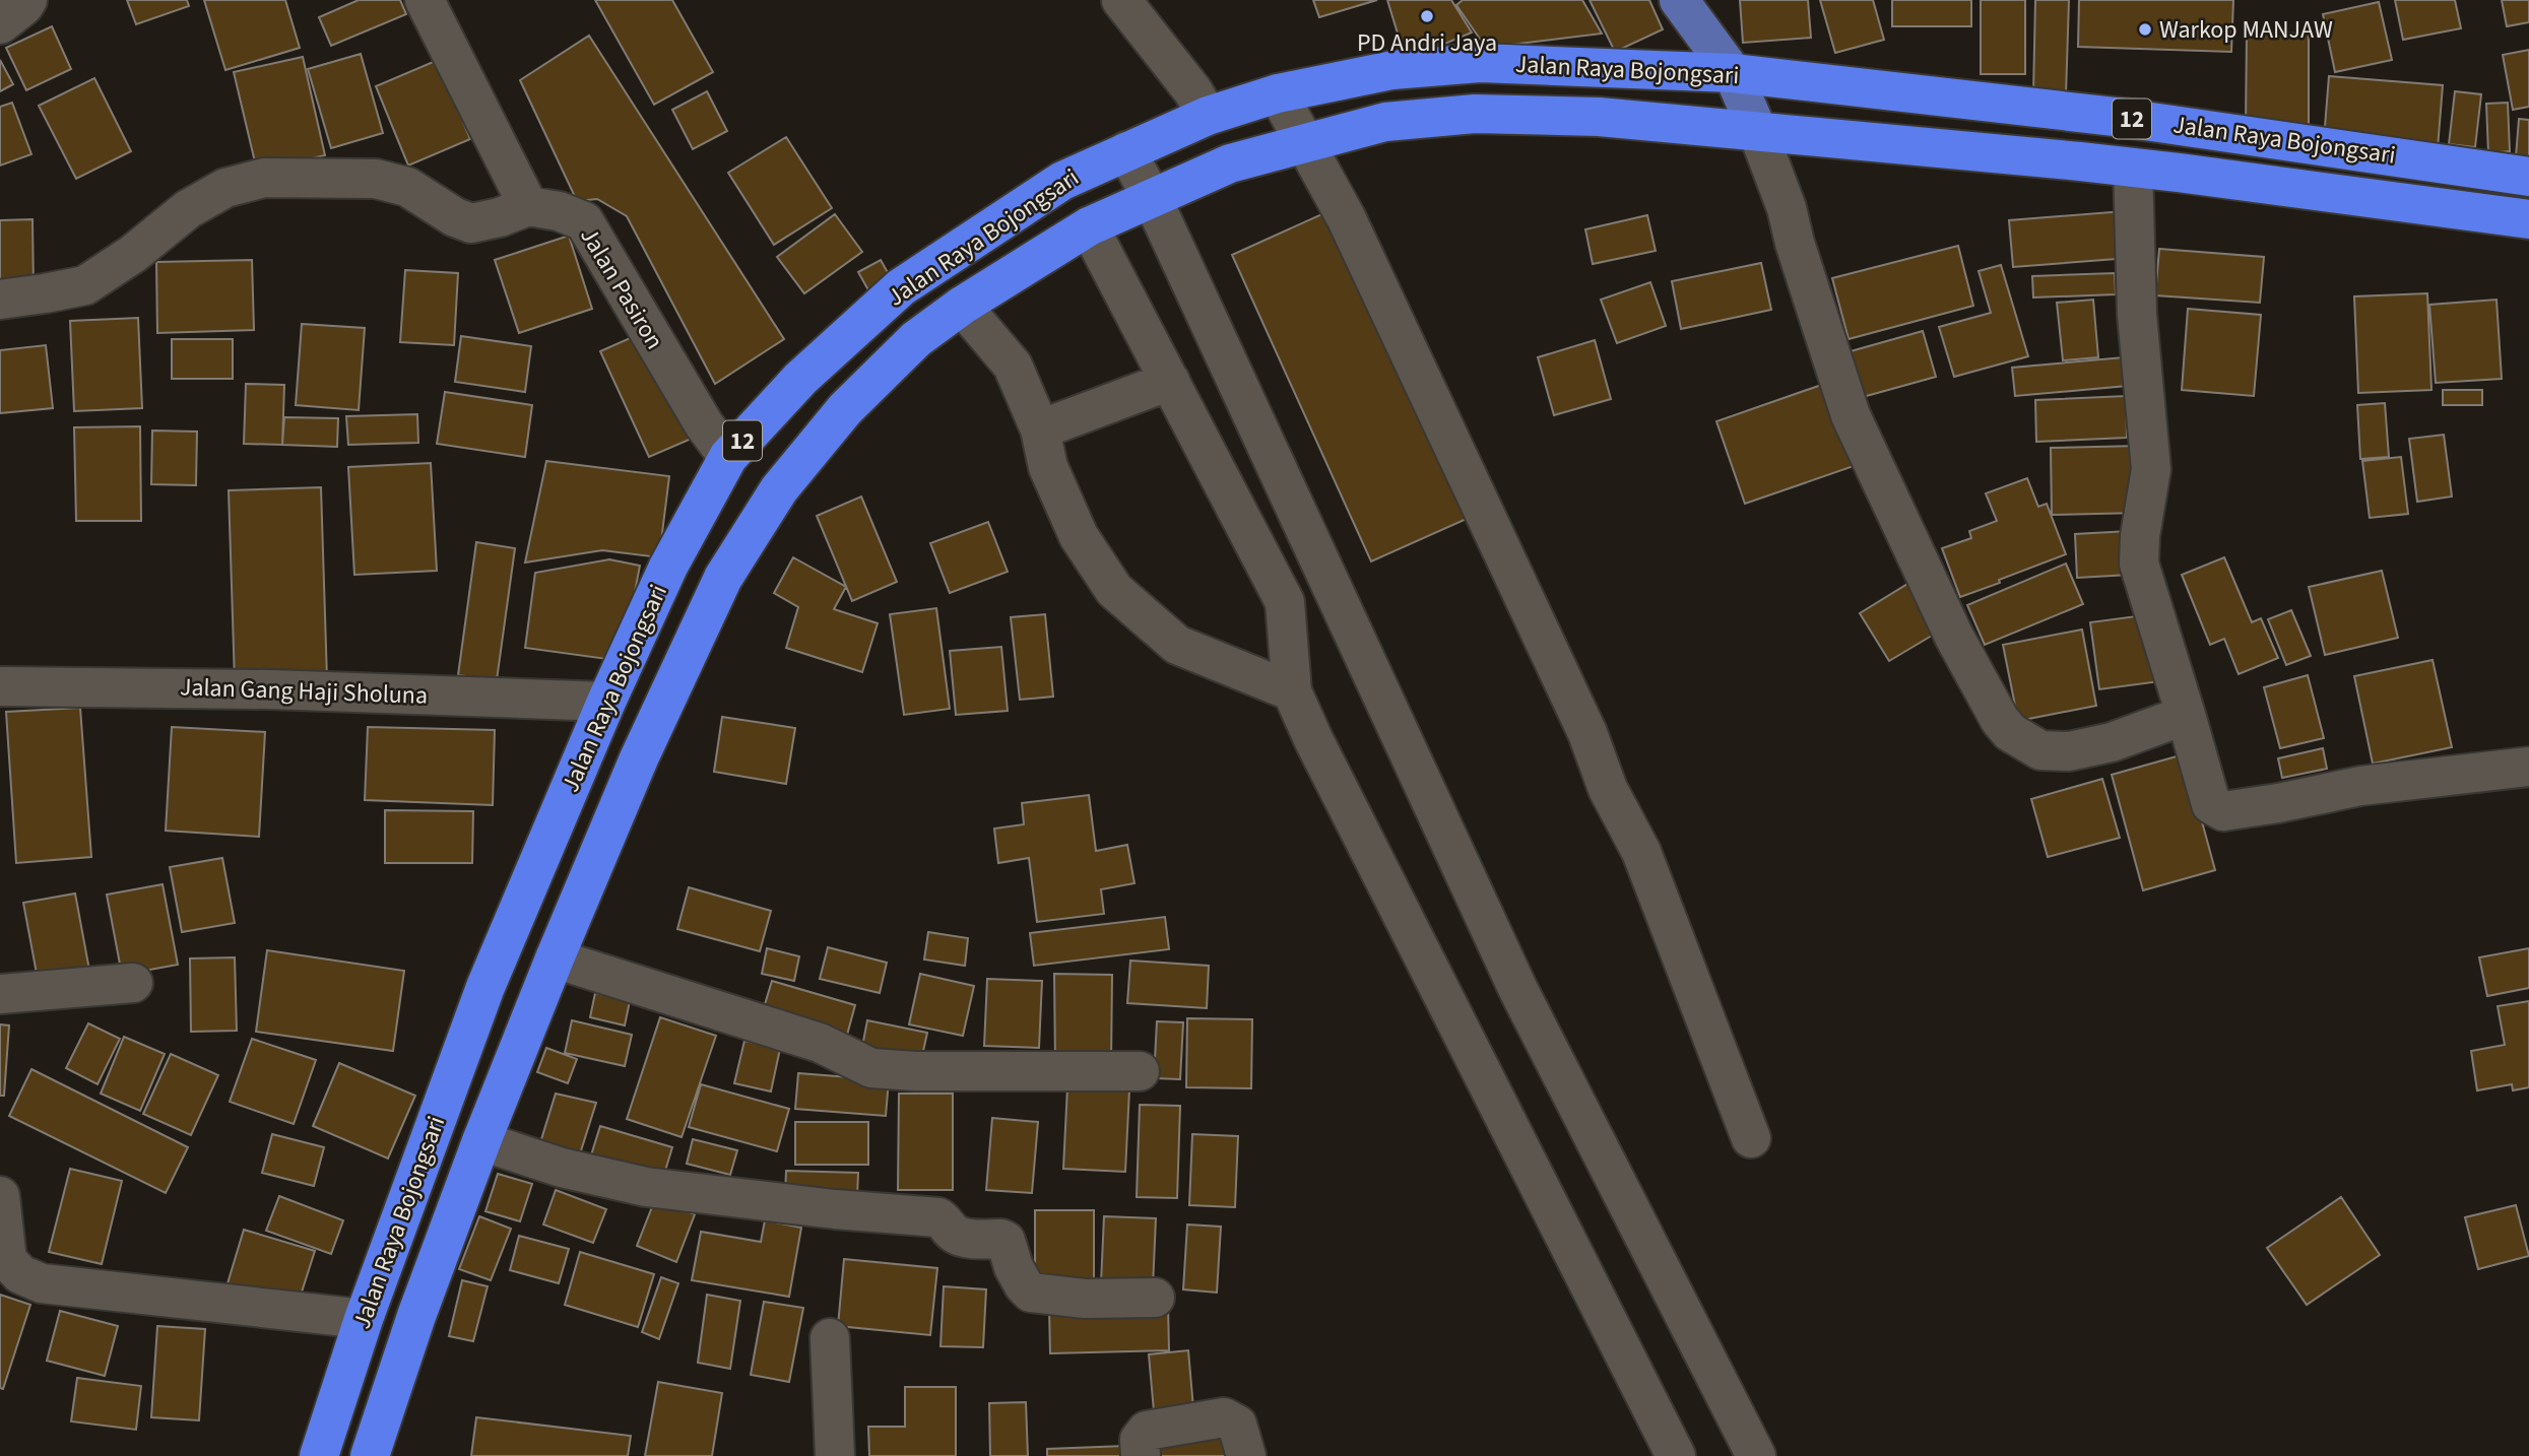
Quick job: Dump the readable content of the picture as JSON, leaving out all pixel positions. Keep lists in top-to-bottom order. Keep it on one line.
{"streets":{"highway":["Jalan Raya Bojongsari","12"],"street":["Jalan Pasiron","Jalan Gang Haji Sholuna"]},"crossings":[["Jalan Raya Bojongsari","Jalan Pasiron"],["Jalan Raya Bojongsari","Jalan Gang Haji Sholuna"]],"places":["PD Andri Jaya","Warkop MANJAW"]}
